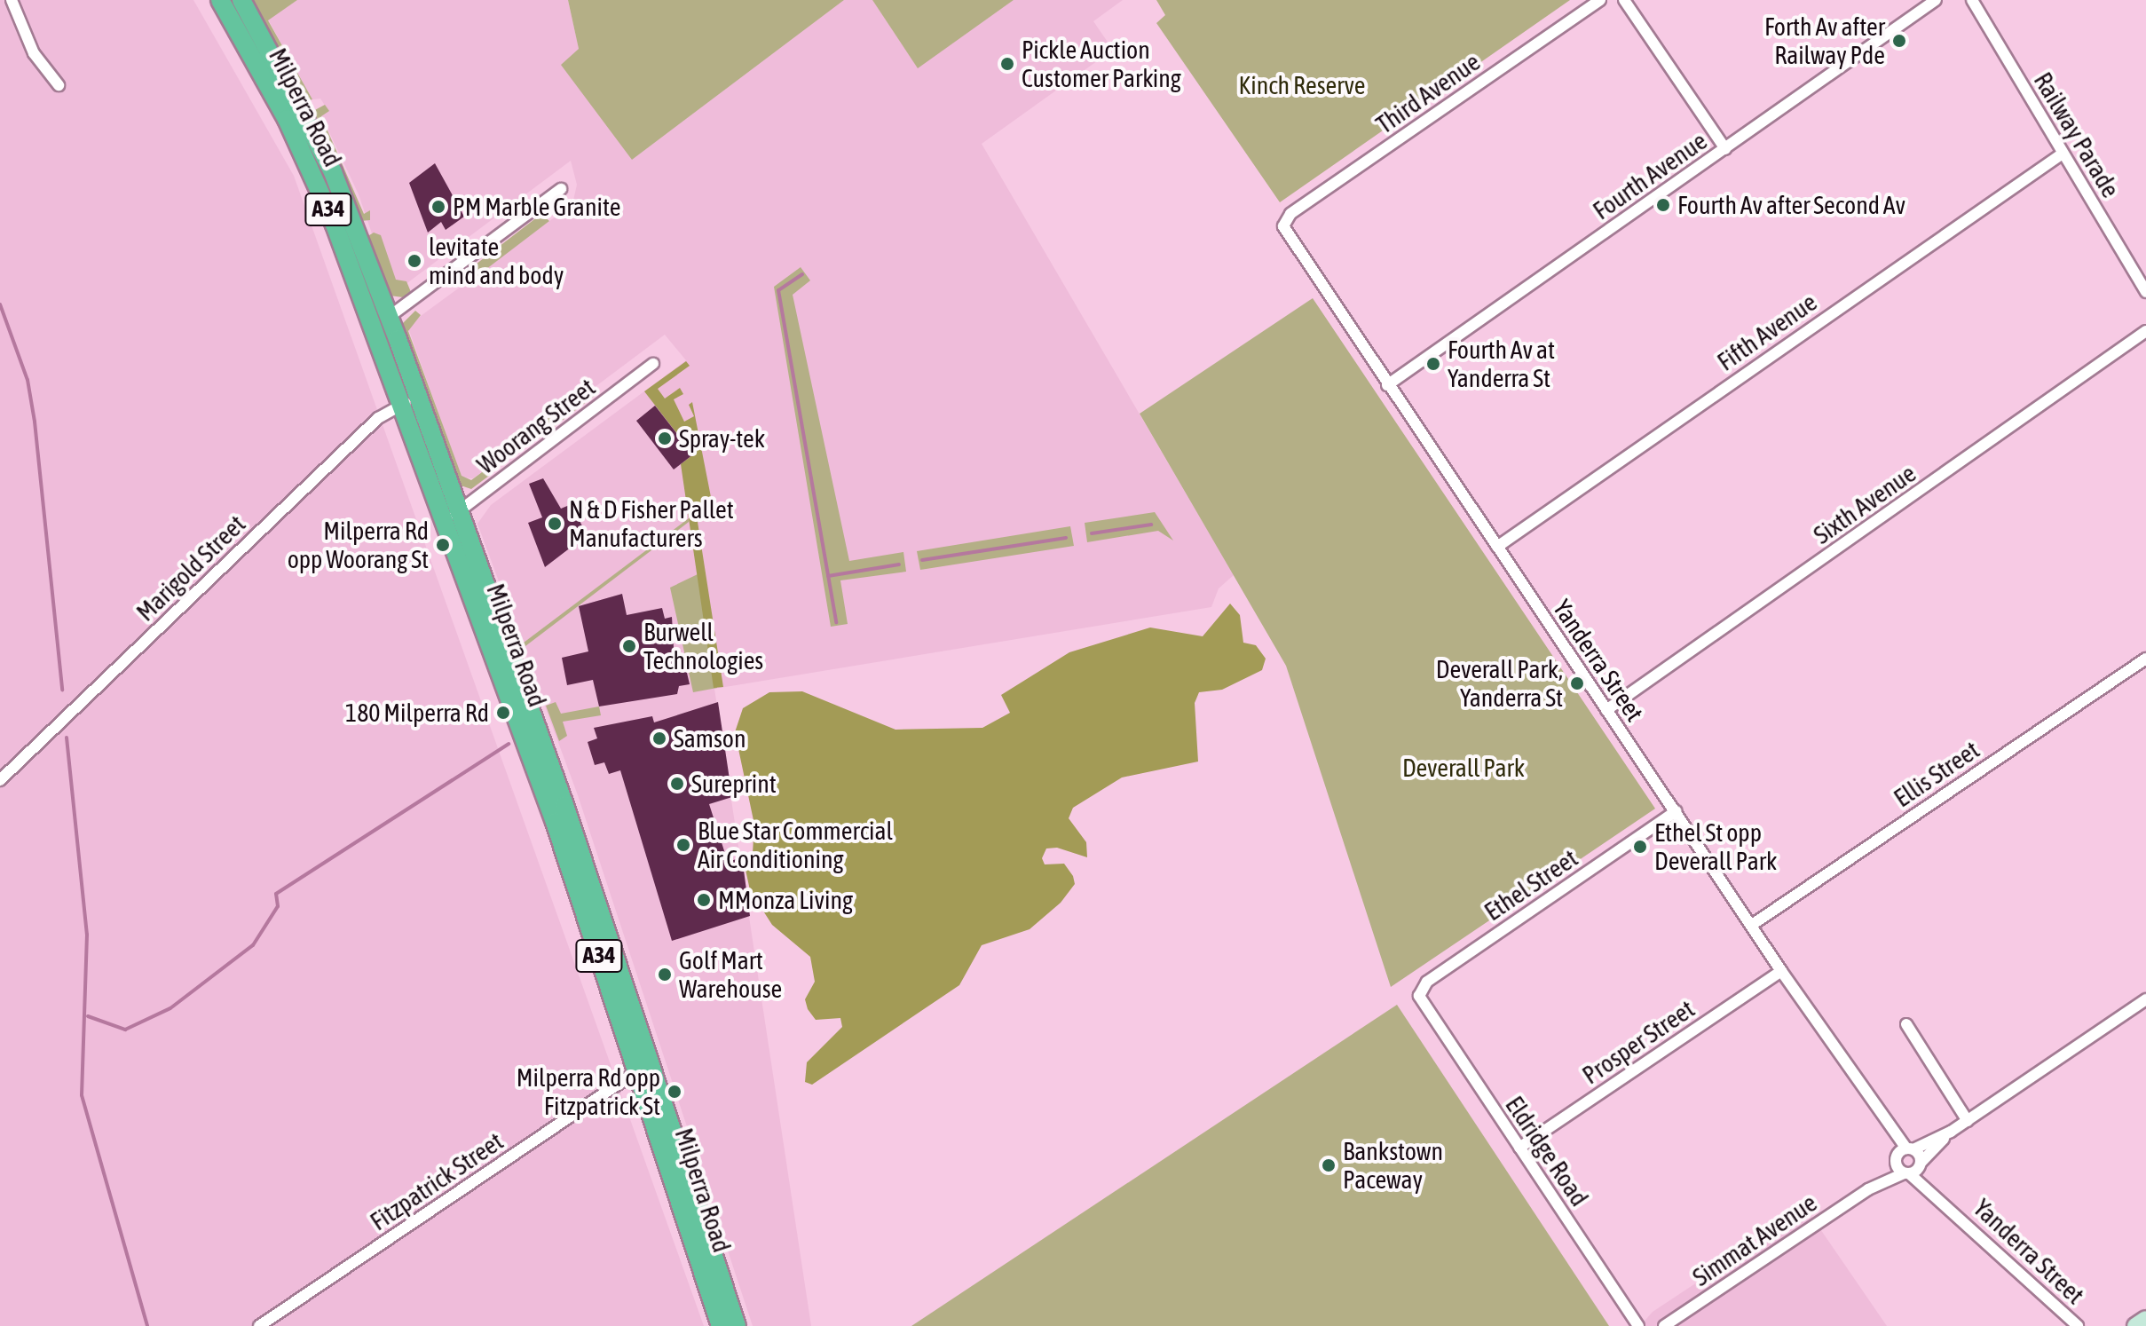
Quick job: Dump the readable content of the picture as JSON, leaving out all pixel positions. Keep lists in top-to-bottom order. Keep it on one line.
{"streets":{"highway":["Milperra Road","A34"],"street":["Third Avenue","Railway Parade","Fourth Avenue","Fifth Avenue","Woorang Street","Sixth Avenue","Marigold Street","Yanderra Street","Ellis Street","Ethel Street","Prosper Street","Eldridge Road","Fitzpatrick Street","Simmat Avenue"]},"crossings":[["Third Avenue","Yanderra Street"],["Milperra Road","Woorang Street"],["Milperra Road","Marigold Street"],["Milperra Road","Fitzpatrick Street"],["Railway Parade","Fifth Avenue"],["Fourth Avenue","Yanderra Street"],["Fifth Avenue","Yanderra Street"],["Sixth Avenue","Yanderra Street"],["Yanderra Street","Ellis Street"],["Yanderra Street","Ethel Street"],["Yanderra Street","Prosper Street"],["Yanderra Street","Simmat Avenue"],["Ethel Street","Eldridge Road"],["Prosper Street","Eldridge Road"]],"parks":["Kinch Reserve","Deverall Park"],"places":["Forth Av after Railway Pde","Pickle Auction Customer Parking","Fourth Av after Second Av","PM Marble Granite","levitate mind and body","Fourth Av at Yanderra St","Spray-tek","N & D Fisher Pallet Manufacturers","Milperra Rd opp Woorang St","Burwell Technologies","Deverall Park, Yanderra St","180 Milperra Rd","Samson","Sureprint","Blue Star Commercial Air Conditioning","Ethel St opp Deverall Park","MMonza Living","Golf Mart Warehouse","Milperra Rd opp Fitzpatrick St","Bankstown Paceway"]}
